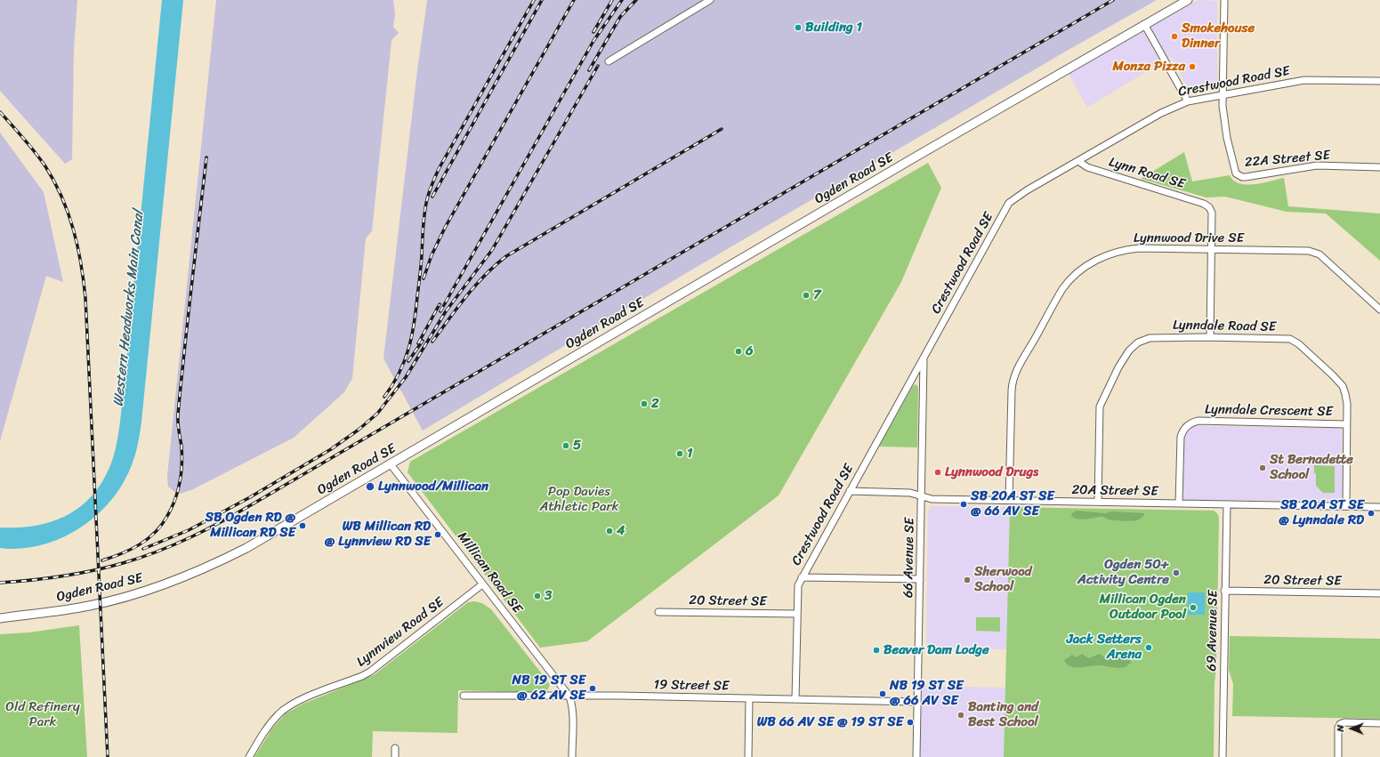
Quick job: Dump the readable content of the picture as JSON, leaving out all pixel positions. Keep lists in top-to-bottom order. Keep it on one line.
{"streets":{"street":["Crestwood Road SE","22A Street SE","Lynn Road SE","Ogden Road SE","Lynnwood Drive SE","Lynndale Road SE","Lynndale Crescent SE","20A Street SE","66 Avenue SE","Millican Road SE","20 Street SE","69 Avenue SE","Lynnview Road SE","19 Street SE"]},"crossings":[["Crestwood Road SE","22A Street SE"],["Crestwood Road SE","Lynn Road SE"],["Crestwood Road SE","20A Street SE"],["Crestwood Road SE","66 Avenue SE"],["Crestwood Road SE","20 Street SE"],["Crestwood Road SE","19 Street SE"],["Lynn Road SE","Lynnwood Drive SE"],["Ogden Road SE","Millican Road SE"],["Lynnwood Drive SE","20A Street SE"],["Lynndale Road SE","Lynndale Crescent SE"],["Lynndale Road SE","20A Street SE"],["Lynndale Crescent SE","20A Street SE"],["20A Street SE","66 Avenue SE"],["20A Street SE","69 Avenue SE"],["66 Avenue SE","19 Street SE"],["Millican Road SE","Lynnview Road SE"],["Millican Road SE","19 Street SE"],["20 Street SE","69 Avenue SE"]],"water":["Western Headworks Main Canal"],"parks":["Pop Davies Athletic Park","Old Refinery Park"],"places":["Building 1","Smokehouse Dinner","Monza Pizza","7","6","2","5","1","St Bernadette School","Lynnwood Drugs","Lynnwood/Millican","SB 20A ST SE @ 66 AV SE","SB 20A ST SE @ Lynndale RD","SB Ogden RD @ Millican RD SE","4","WB Millican RD @ Lynnview RD SE","Ogden 50+ Activity Centre","Sherwood School","3","Millican Ogden Outdoor Pool","Jack Setters Arena","Beaver Dam Lodge","NB 19 ST SE @ 62 AV SE","NB 19 ST SE @ 66 AV SE","Banting and Best School","WB 66 AV SE @ 19 ST SE"],"north":"left"}
